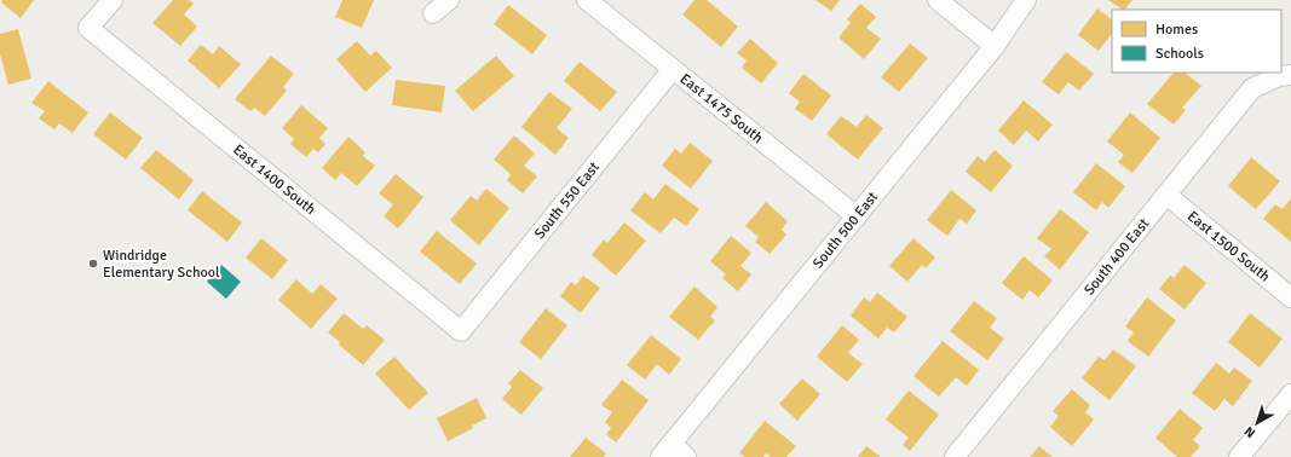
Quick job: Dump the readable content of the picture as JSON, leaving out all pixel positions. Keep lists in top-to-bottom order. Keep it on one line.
{"streets":{"street":["East 1475 South","East 1400 South","South 550 East","South 500 East","East 1500 South","South 400 East"]},"crossings":[["East 1475 South","South 550 East"],["East 1475 South","South 500 East"],["East 1400 South","South 550 East"],["East 1500 South","South 400 East"]],"places":["Windridge Elementary School"],"legend":["Homes","Schools"],"north":"bottom left"}
